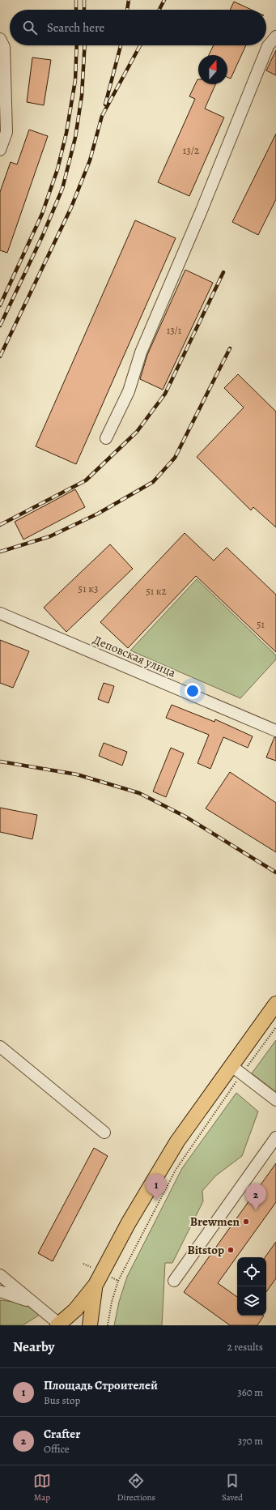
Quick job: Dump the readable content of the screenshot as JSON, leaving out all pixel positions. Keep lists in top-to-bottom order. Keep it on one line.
{"streets":{"street":["Деповская улица"]},"places":["Brewmen","Bitstop"],"house_numbers":["13/2","13/1","51 к3","51 к2","51"],"north":"top","page":{"search":"Search here","pins":["1","2"],"heading":["Nearby","2 results"],"list":[{"mark":"1","name":"Площадь Строителей","note":"Bus stop","value":"360 m"},{"mark":"2","name":"Crafter","note":"Office","value":"370 m"}],"nav":["Map","Directions","Saved"]}}
